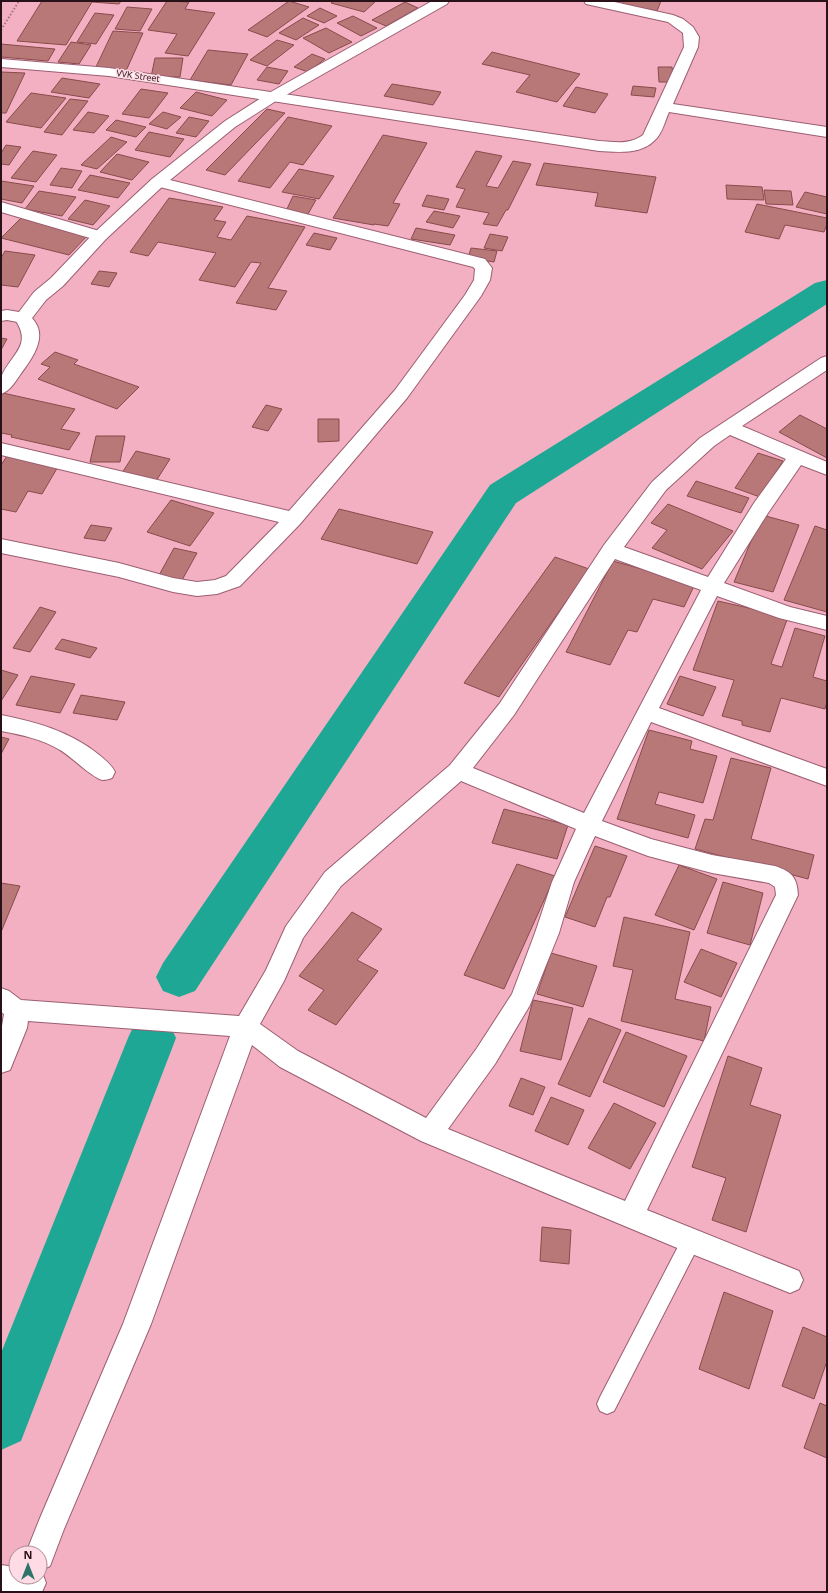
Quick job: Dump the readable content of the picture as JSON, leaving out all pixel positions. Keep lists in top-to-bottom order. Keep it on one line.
{"streets":{"street":["VVK Street"]},"north":"top"}
